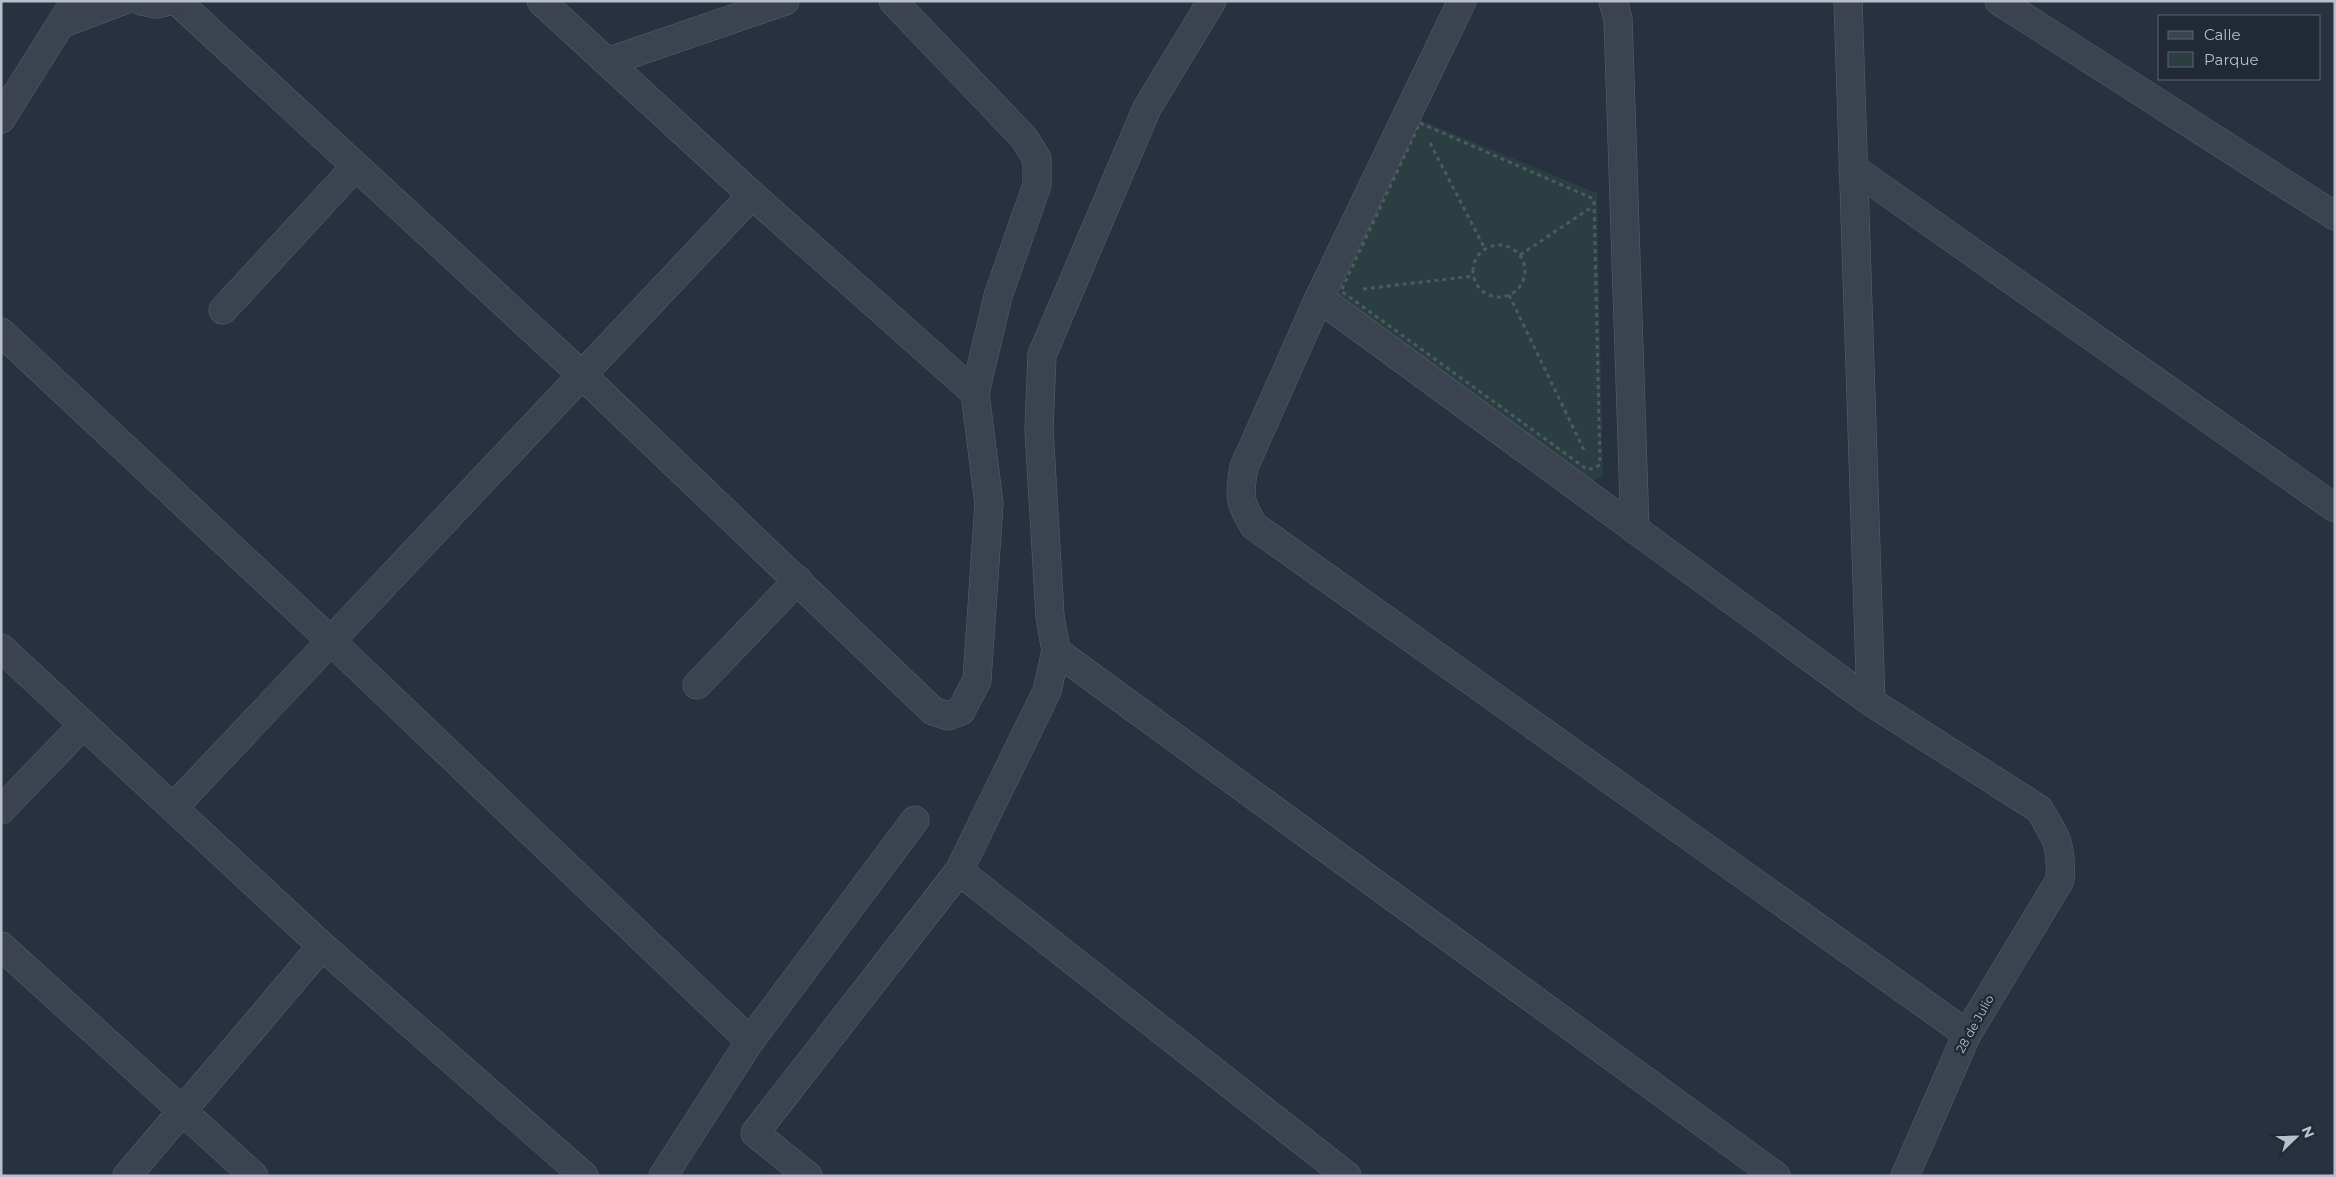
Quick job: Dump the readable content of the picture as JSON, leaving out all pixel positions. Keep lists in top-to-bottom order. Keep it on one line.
{"streets":{"street":["28 de Julio"]},"legend":["Calle","Parque"],"north":"top right"}
